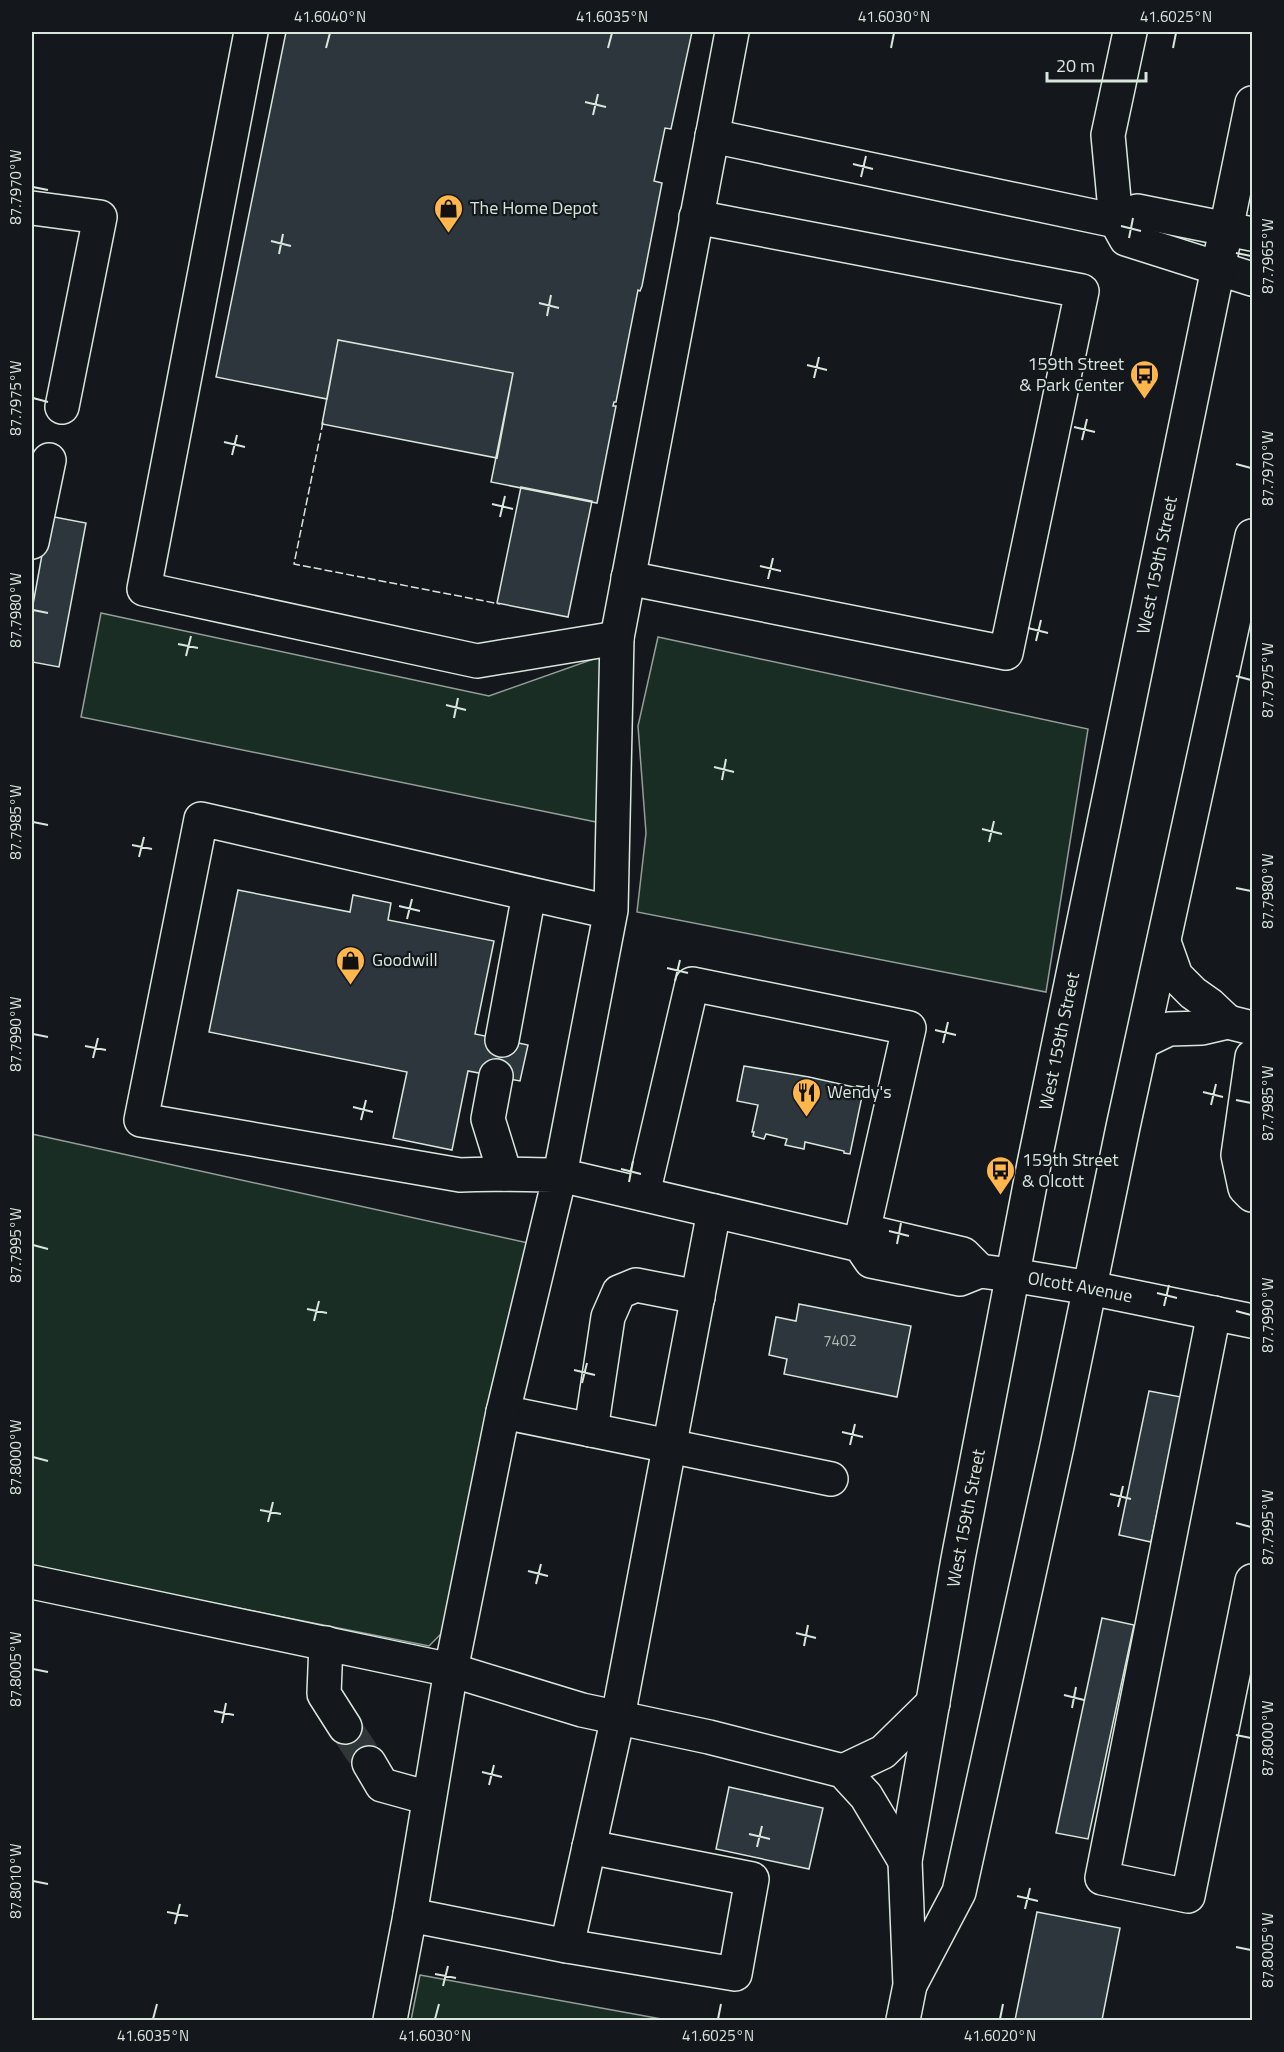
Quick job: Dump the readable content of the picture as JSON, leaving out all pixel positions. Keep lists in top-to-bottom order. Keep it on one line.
{"streets":{"main road":["West 159th Street","Olcott Avenue"]},"crossings":[["West 159th Street","Olcott Avenue"]],"places":{"shop":["The Home Depot","Goodwill"],"bus stop":["159th Street & Park Center","159th Street & Olcott"],"restaurant":["Wendy's"]},"house_numbers":["7402"],"scale_bar":"20 m","coordinates":["41.6040°N","41.6035°N","41.6030°N","41.6025°N","87.7970°W","87.7965°W","87.7975°W","87.7980°W","87.7985°W","87.7990°W","87.7995°W","87.8000°W","87.8005°W","87.8010°W","41.6020°N"]}
